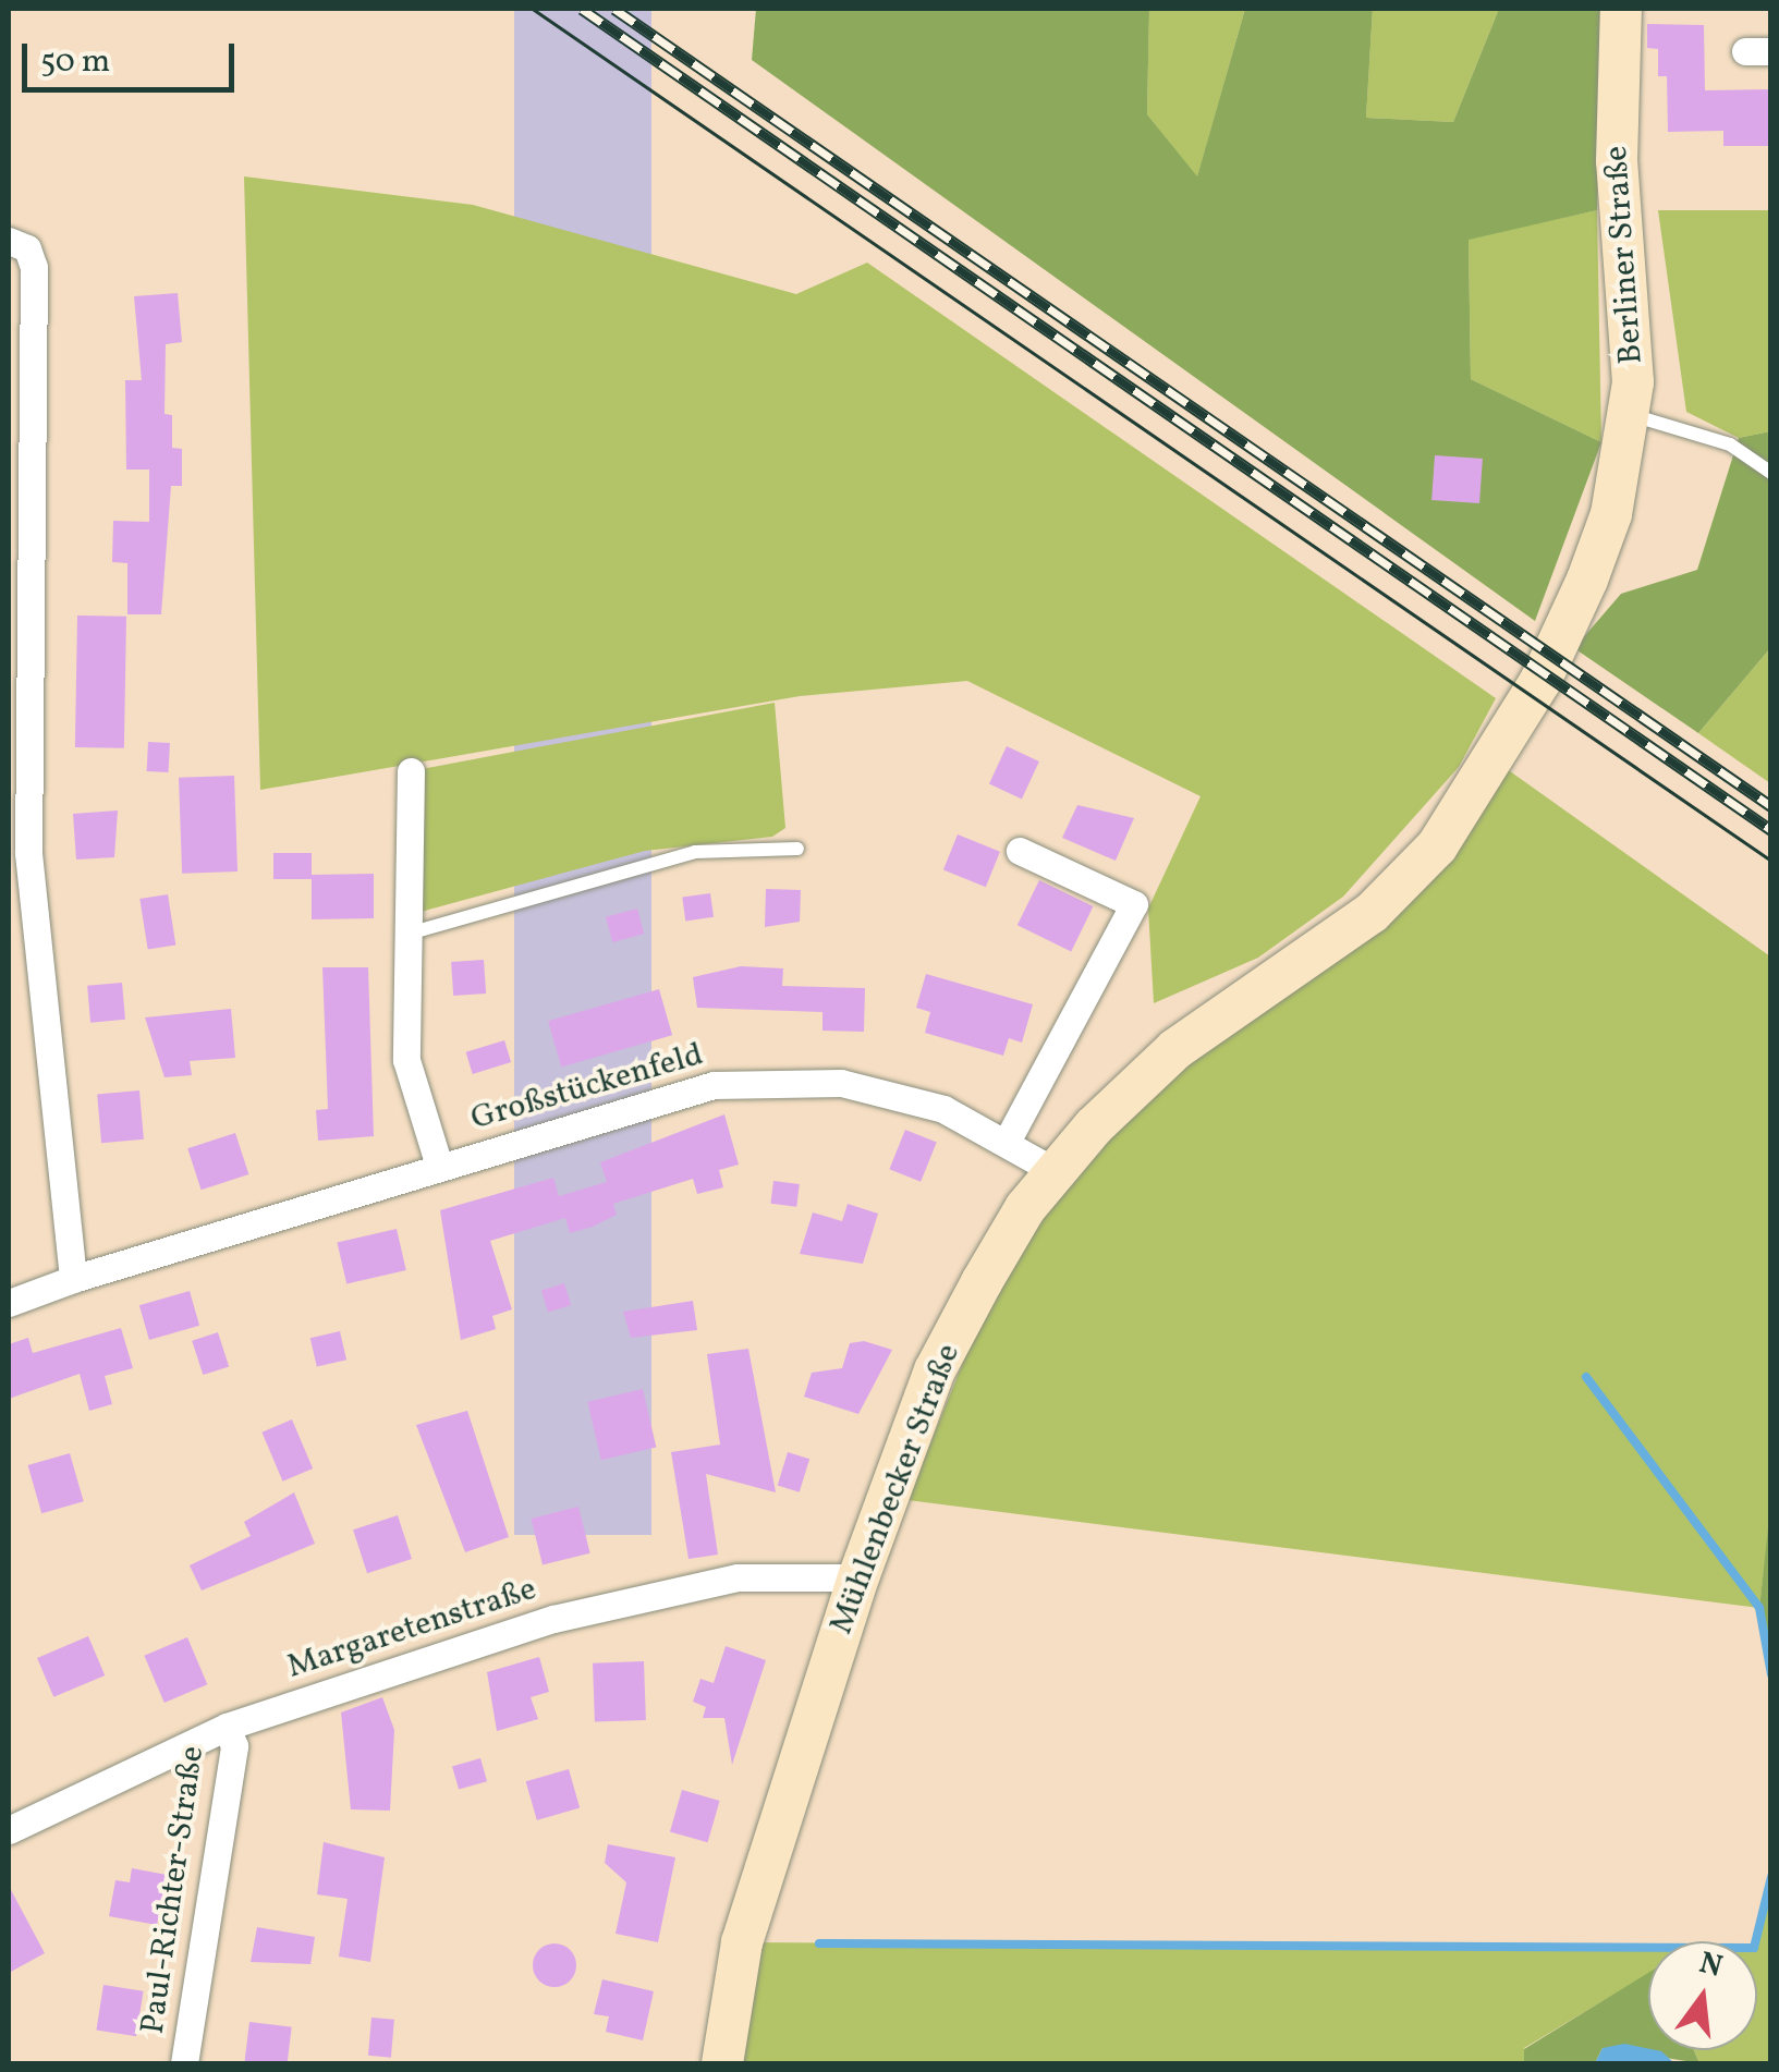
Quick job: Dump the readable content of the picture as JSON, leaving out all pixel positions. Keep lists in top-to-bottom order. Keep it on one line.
{"streets":{"main road":["Berliner Straße","Mühlenbecker Straße"],"street":["Großstückenfeld","Margaretenstraße","Paul-Richter-Straße"]},"crossings":[["Berliner Straße","Mühlenbecker Straße"],["Großstückenfeld","Mühlenbecker Straße"],["Mühlenbecker Straße","Margaretenstraße"],["Margaretenstraße","Paul-Richter-Straße"]],"scale_bar":"50 m","north":"top"}
